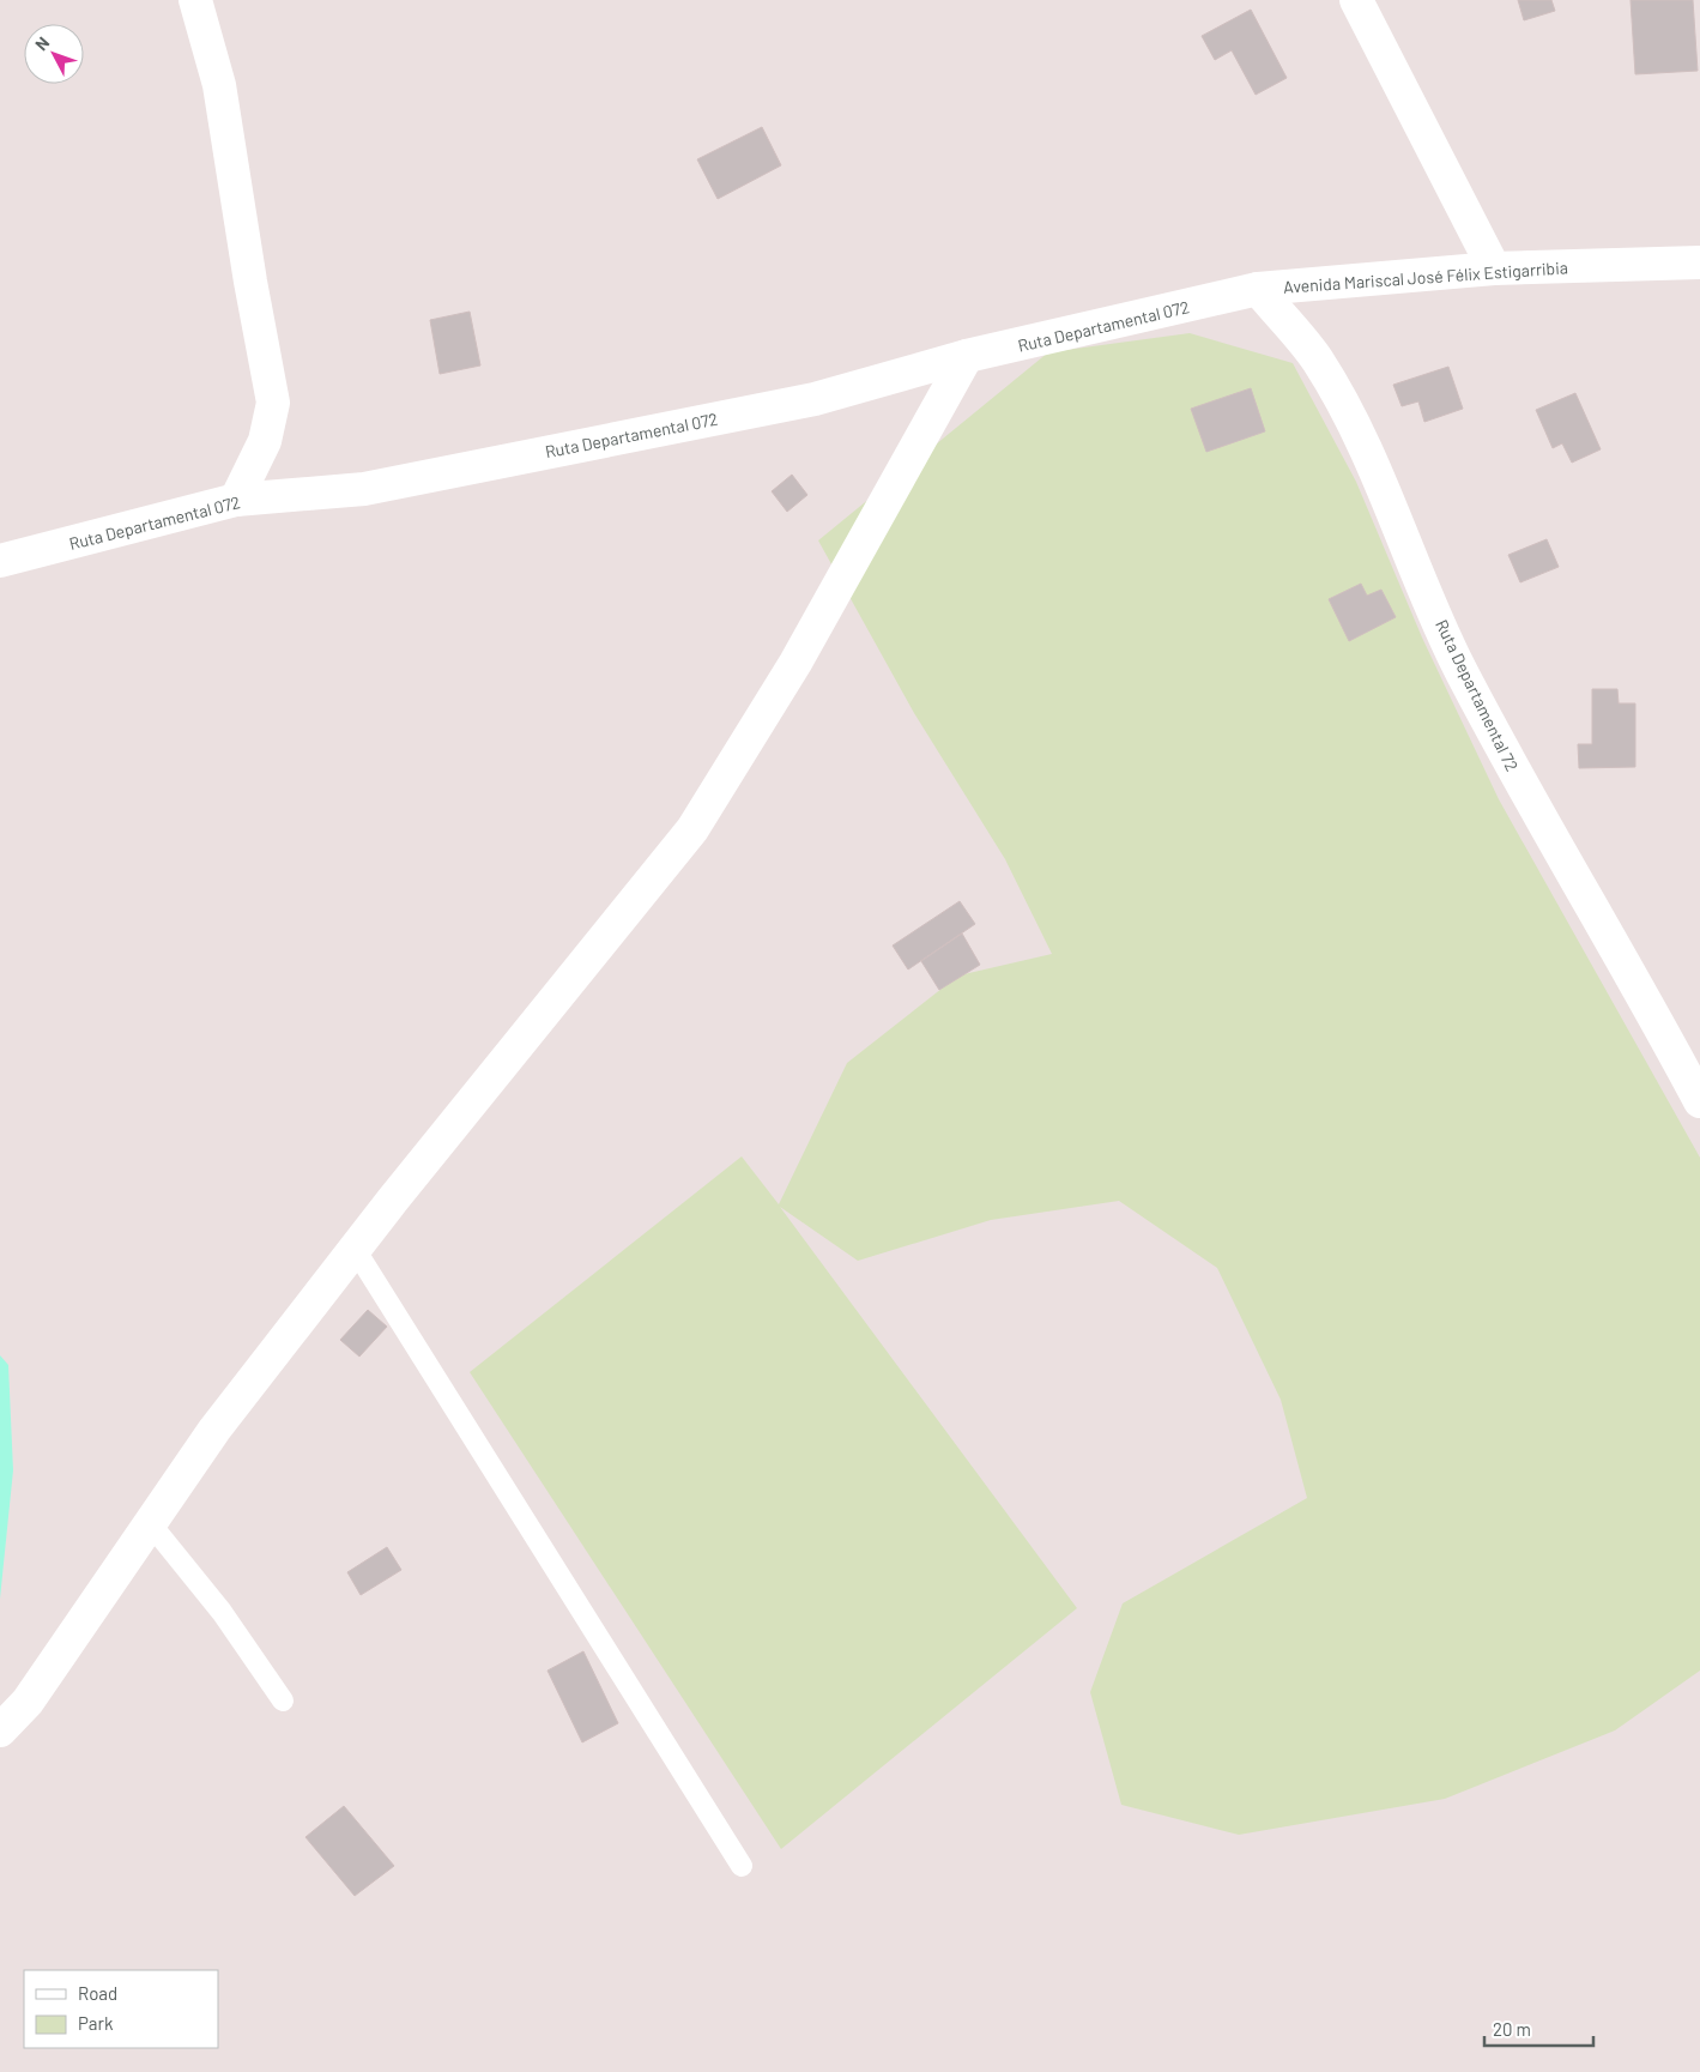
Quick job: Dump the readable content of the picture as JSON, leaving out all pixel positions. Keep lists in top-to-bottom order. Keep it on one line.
{"streets":{"main road":["Avenida Mariscal José Félix Estigarribia","Ruta Departamental 072","Ruta Departamental 72"]},"crossings":[["Avenida Mariscal José Félix Estigarribia","Ruta Departamental 072"],["Avenida Mariscal José Félix Estigarribia","Ruta Departamental 72"],["Ruta Departamental 072","Ruta Departamental 72"]],"legend":["Road","Park"],"scale_bar":"20 m","north":"top left"}
